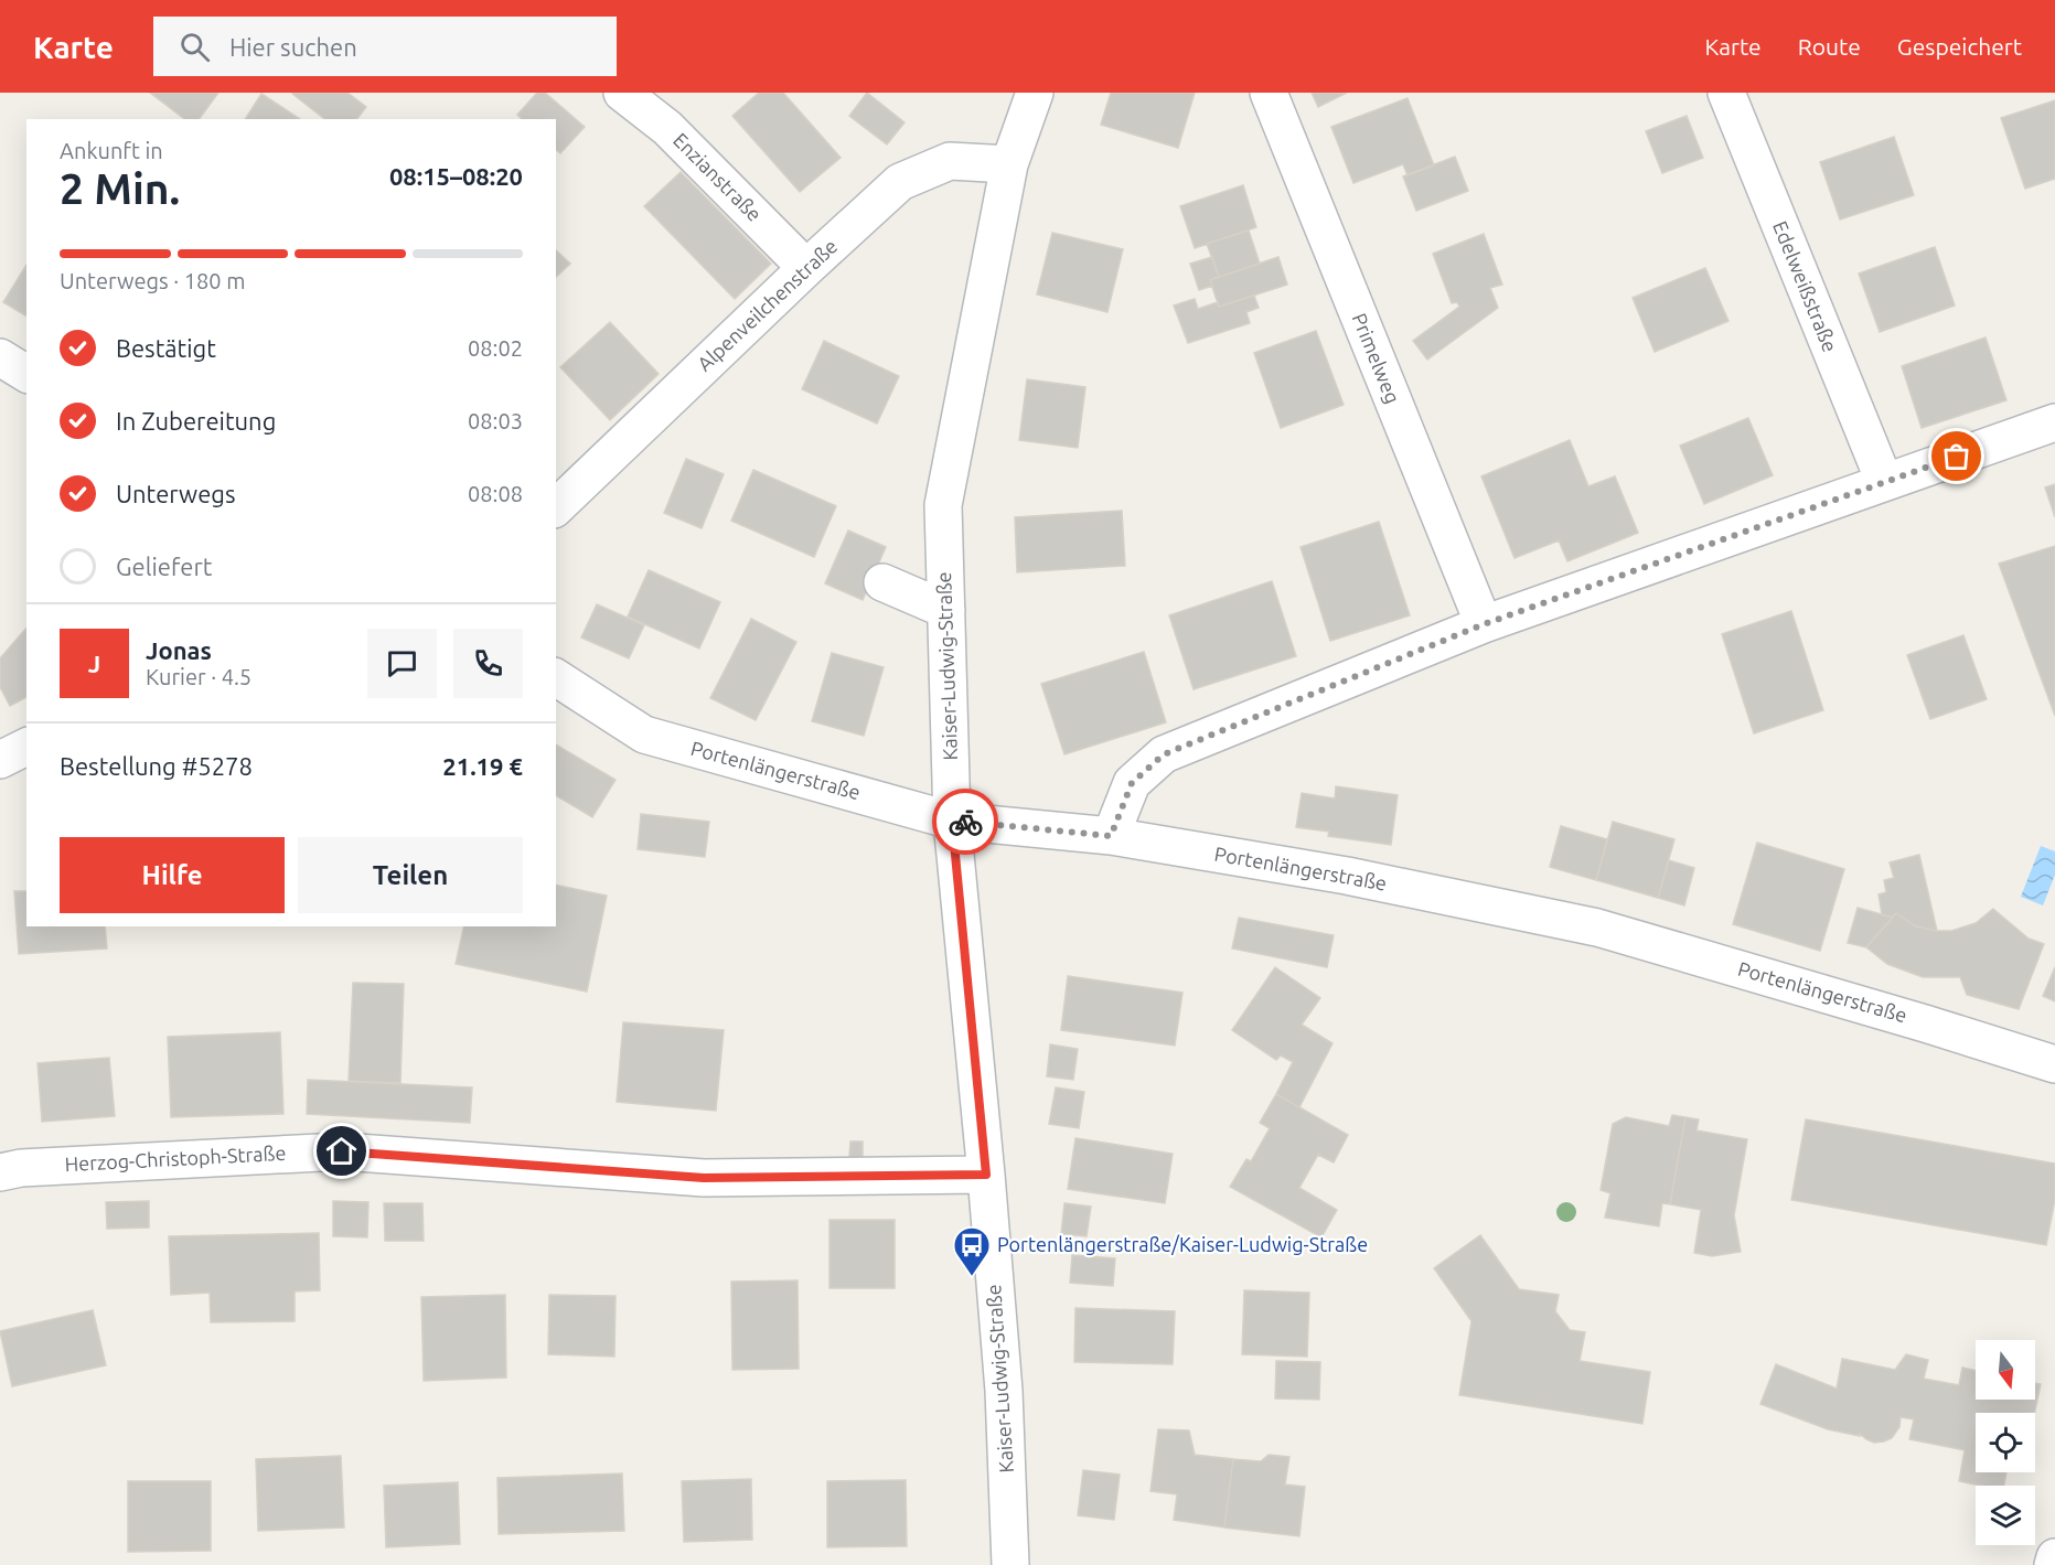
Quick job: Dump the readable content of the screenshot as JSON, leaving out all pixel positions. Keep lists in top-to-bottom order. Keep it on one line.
{"streets":{"street":["Enzianstraße","Edelweißstraße","Alpenveilchenstraße","Primelweg","Kaiser-Ludwig-Straße","Portenlängerstraße","Herzog-Christoph-Straße"]},"crossings":[["Enzianstraße","Alpenveilchenstraße"],["Alpenveilchenstraße","Kaiser-Ludwig-Straße"],["Kaiser-Ludwig-Straße","Portenlängerstraße"],["Kaiser-Ludwig-Straße","Herzog-Christoph-Straße"]],"places":{"bus stop":["Portenlängerstraße/Kaiser-Ludwig-Straße"]},"north":"bottom","page":{"header":"Karte","search":"Hier suchen","nav":["Karte","Route","Gespeichert"],"heading":["2 Min.","Ankunft in","08:15–08:20"],"panel":["Jonas","Kurier · 4.5","Bestellung #5278","21.19 €"],"bar":"Unterwegs · 180 m","list":[["Bestätigt","08:02"],["In Zubereitung","08:03"],["Unterwegs","08:08"],"Geliefert"],"round":"J","buttons":["Hilfe","Teilen"]}}
